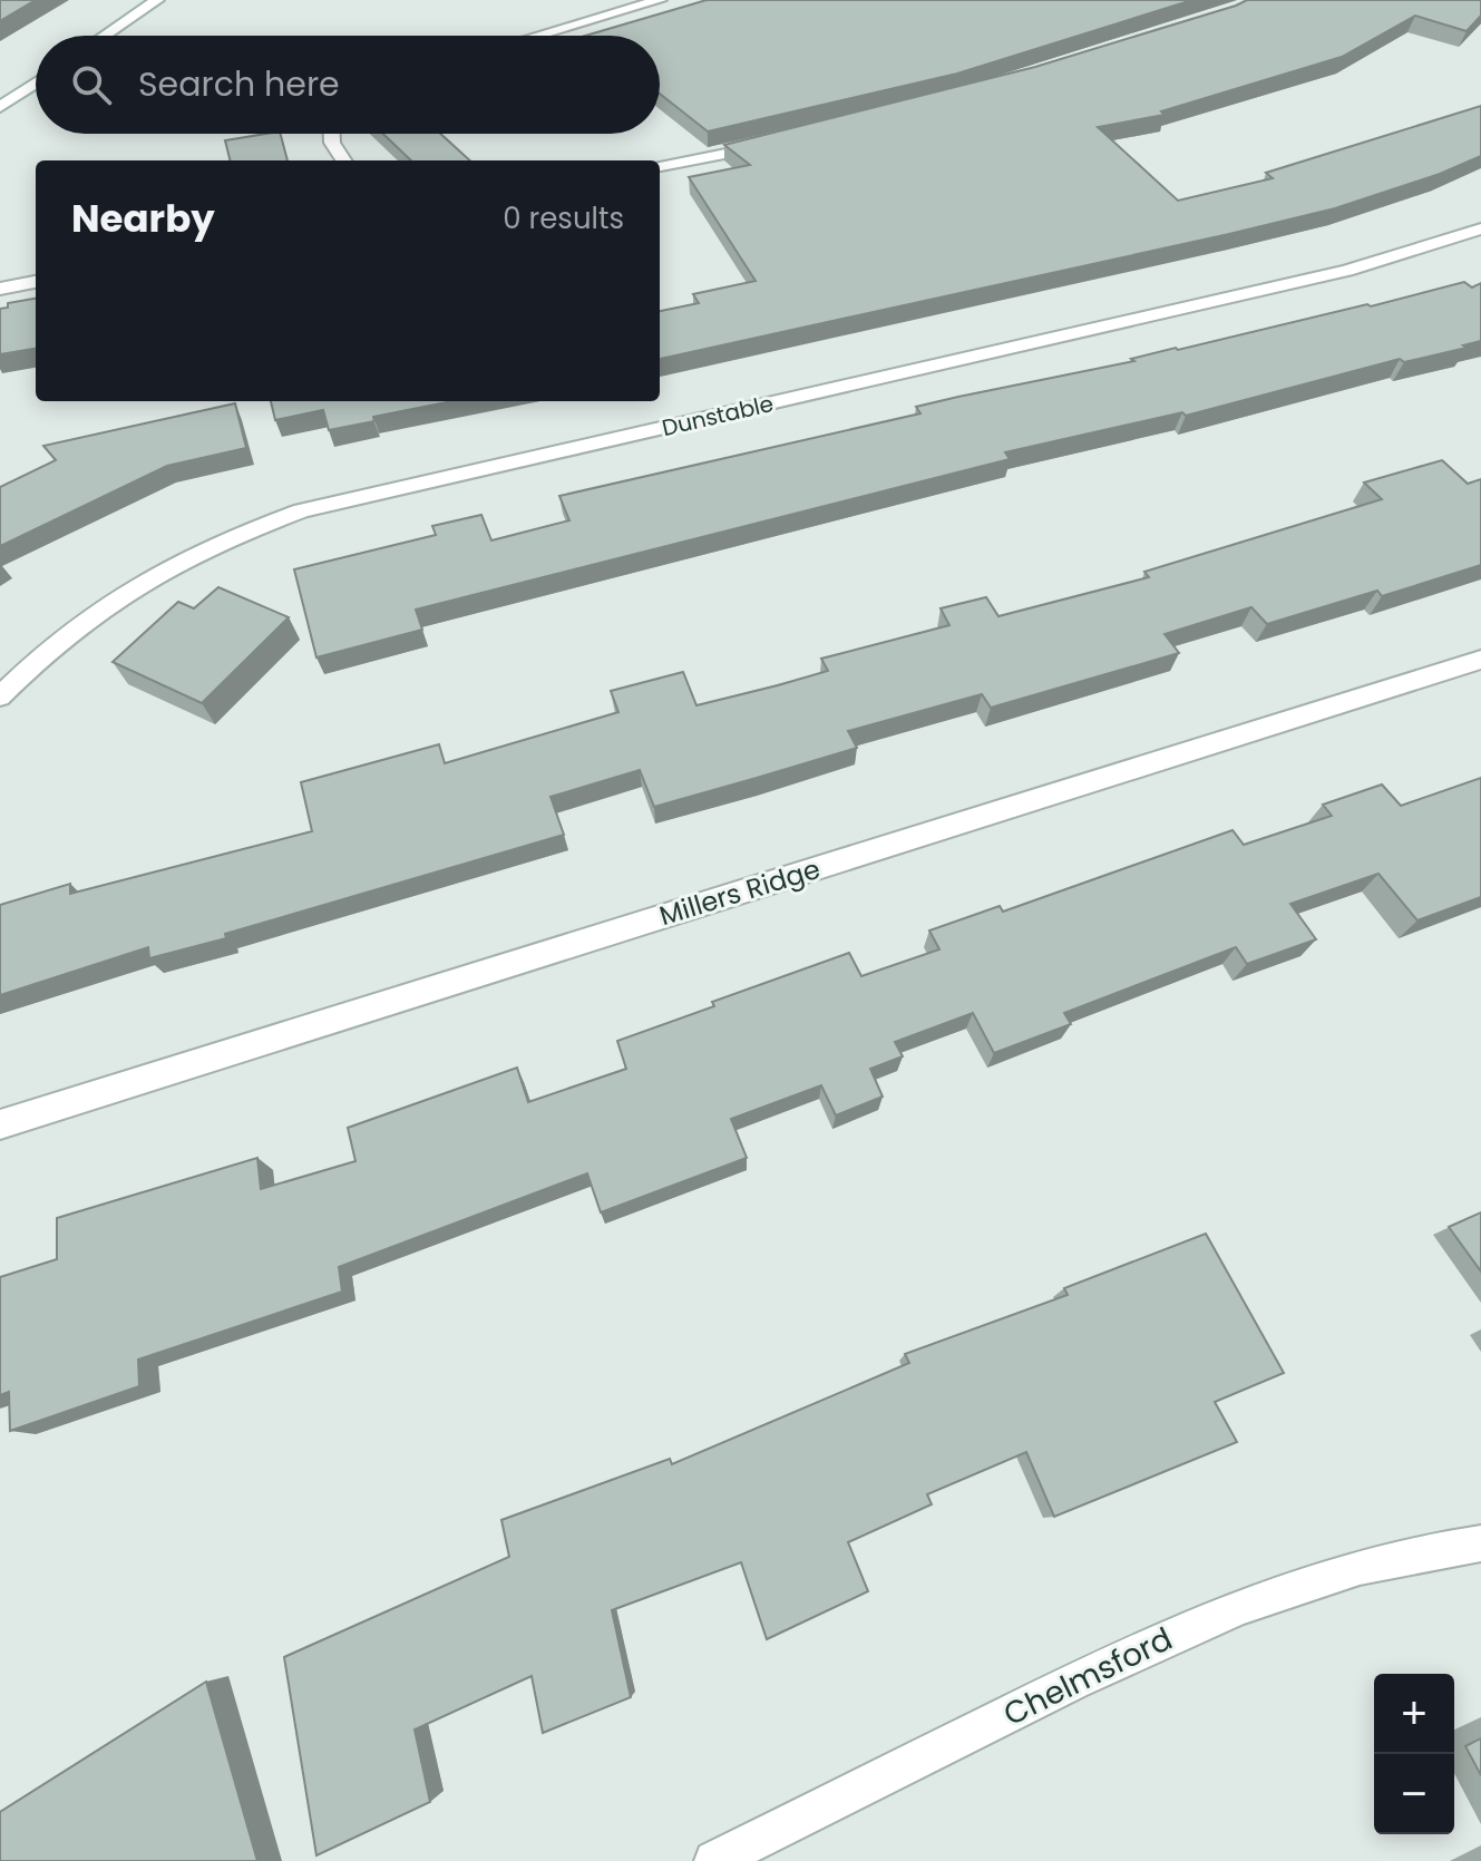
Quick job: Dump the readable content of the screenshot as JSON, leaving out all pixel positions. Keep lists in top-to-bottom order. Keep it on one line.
{"streets":{"street":["Dunstable","Millers Ridge","Chelmsford"]},"page":{"search":"Search here","heading":["Nearby","0 results"],"map_buttons":["+","−"]}}
